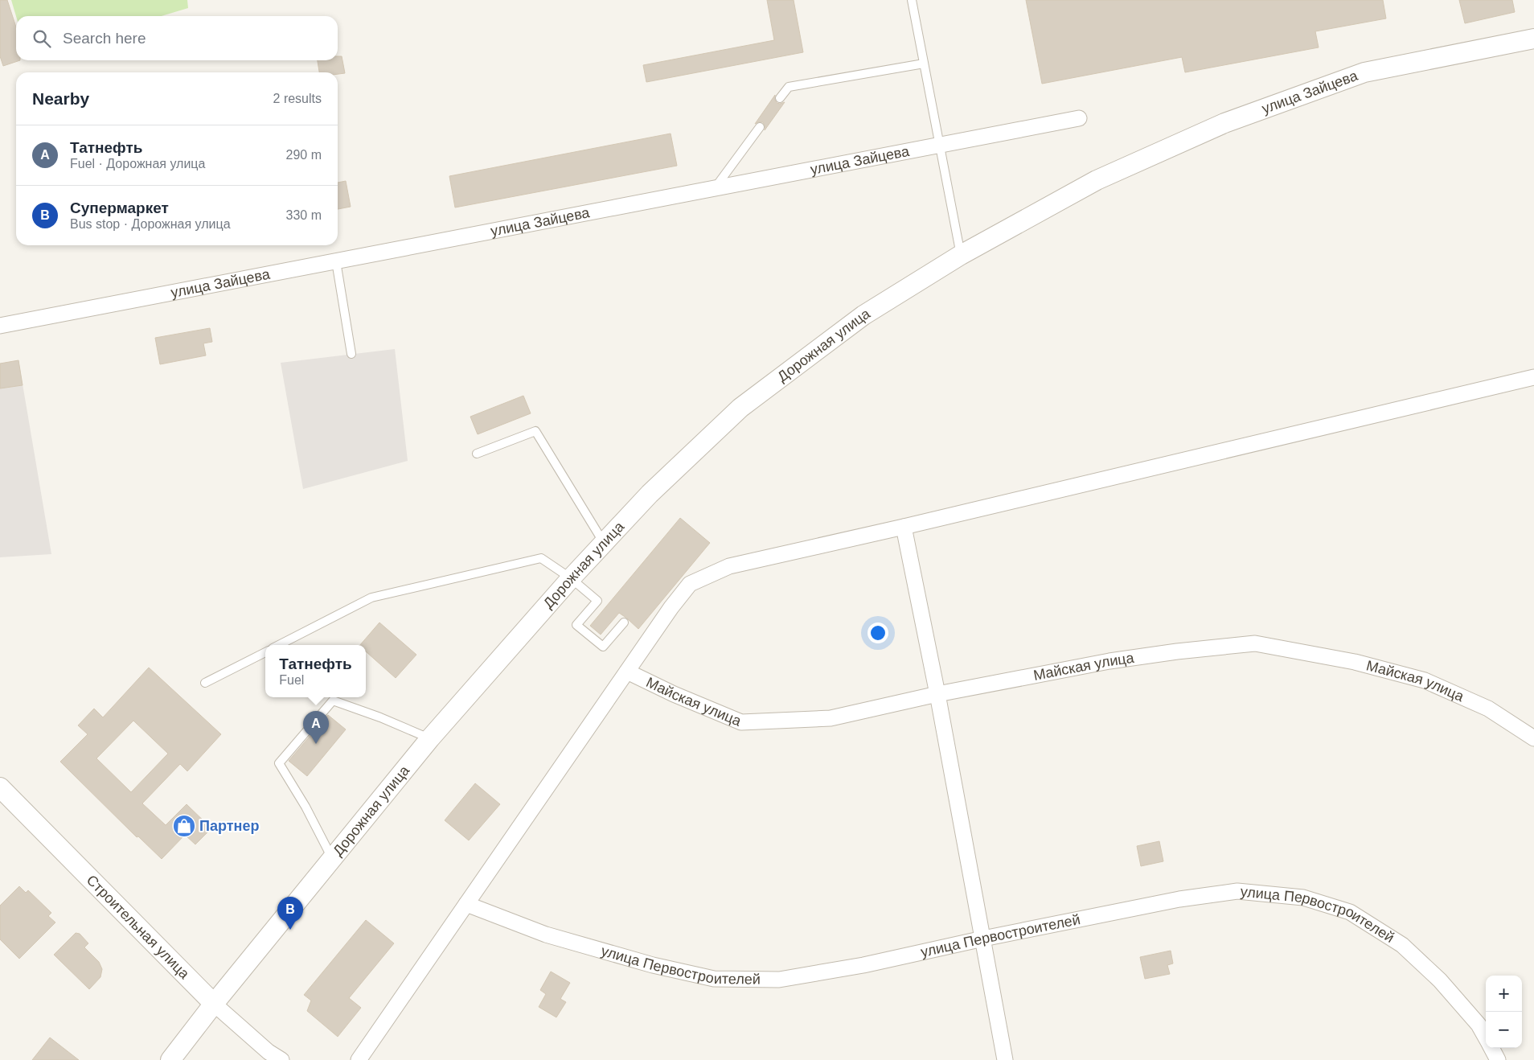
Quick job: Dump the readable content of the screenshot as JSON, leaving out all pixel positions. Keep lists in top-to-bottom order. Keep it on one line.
{"streets":{"street":["улица Зайцева","Дорожная улица","Майская улица","улица Первостроителей","Строительная улица"]},"crossings":[["улица Зайцева","Дорожная улица"],["Дорожная улица","Строительная улица"]],"places":{"shop":["Партнер"]},"page":{"search":"Search here","heading":["Nearby","2 results"],"list":[{"mark":"A","name":"Татнефть","note":"Fuel · Дорожная улица","value":"290 m"},{"mark":"B","name":"Супермаркет","note":"Bus stop · Дорожная улица","value":"330 m"}],"popup":["Татнефть","Fuel"],"pins":["A","B"],"map_buttons":["+","−"]}}
